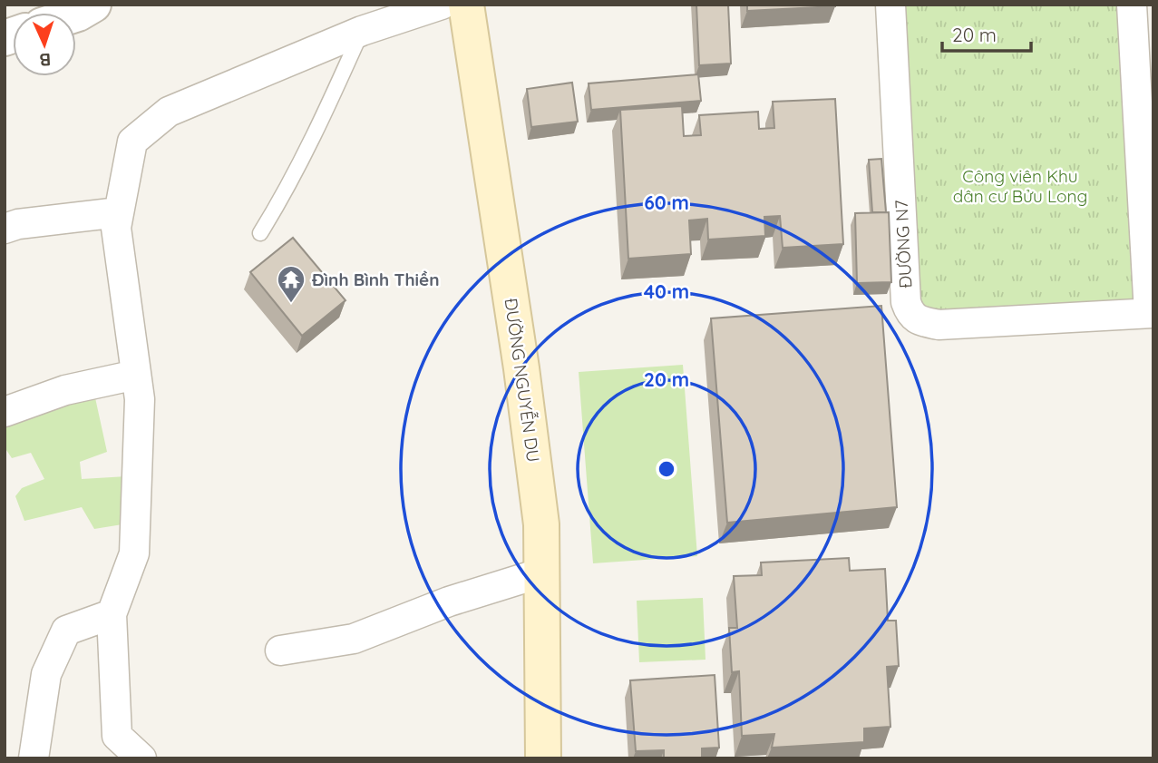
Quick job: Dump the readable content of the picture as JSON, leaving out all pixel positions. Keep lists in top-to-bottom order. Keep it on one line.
{"streets":{"main road":["ĐƯỜNG NGUYỄN DU"],"street":["ĐƯỜNG N7"]},"parks":["Công viên Khu dân cư Bửu Long"],"places":{"temple":["Đình Bình Thiền"]},"scale_bar":"20 m","north":"bottom","rings":["60 m","40 m","20 m"]}
